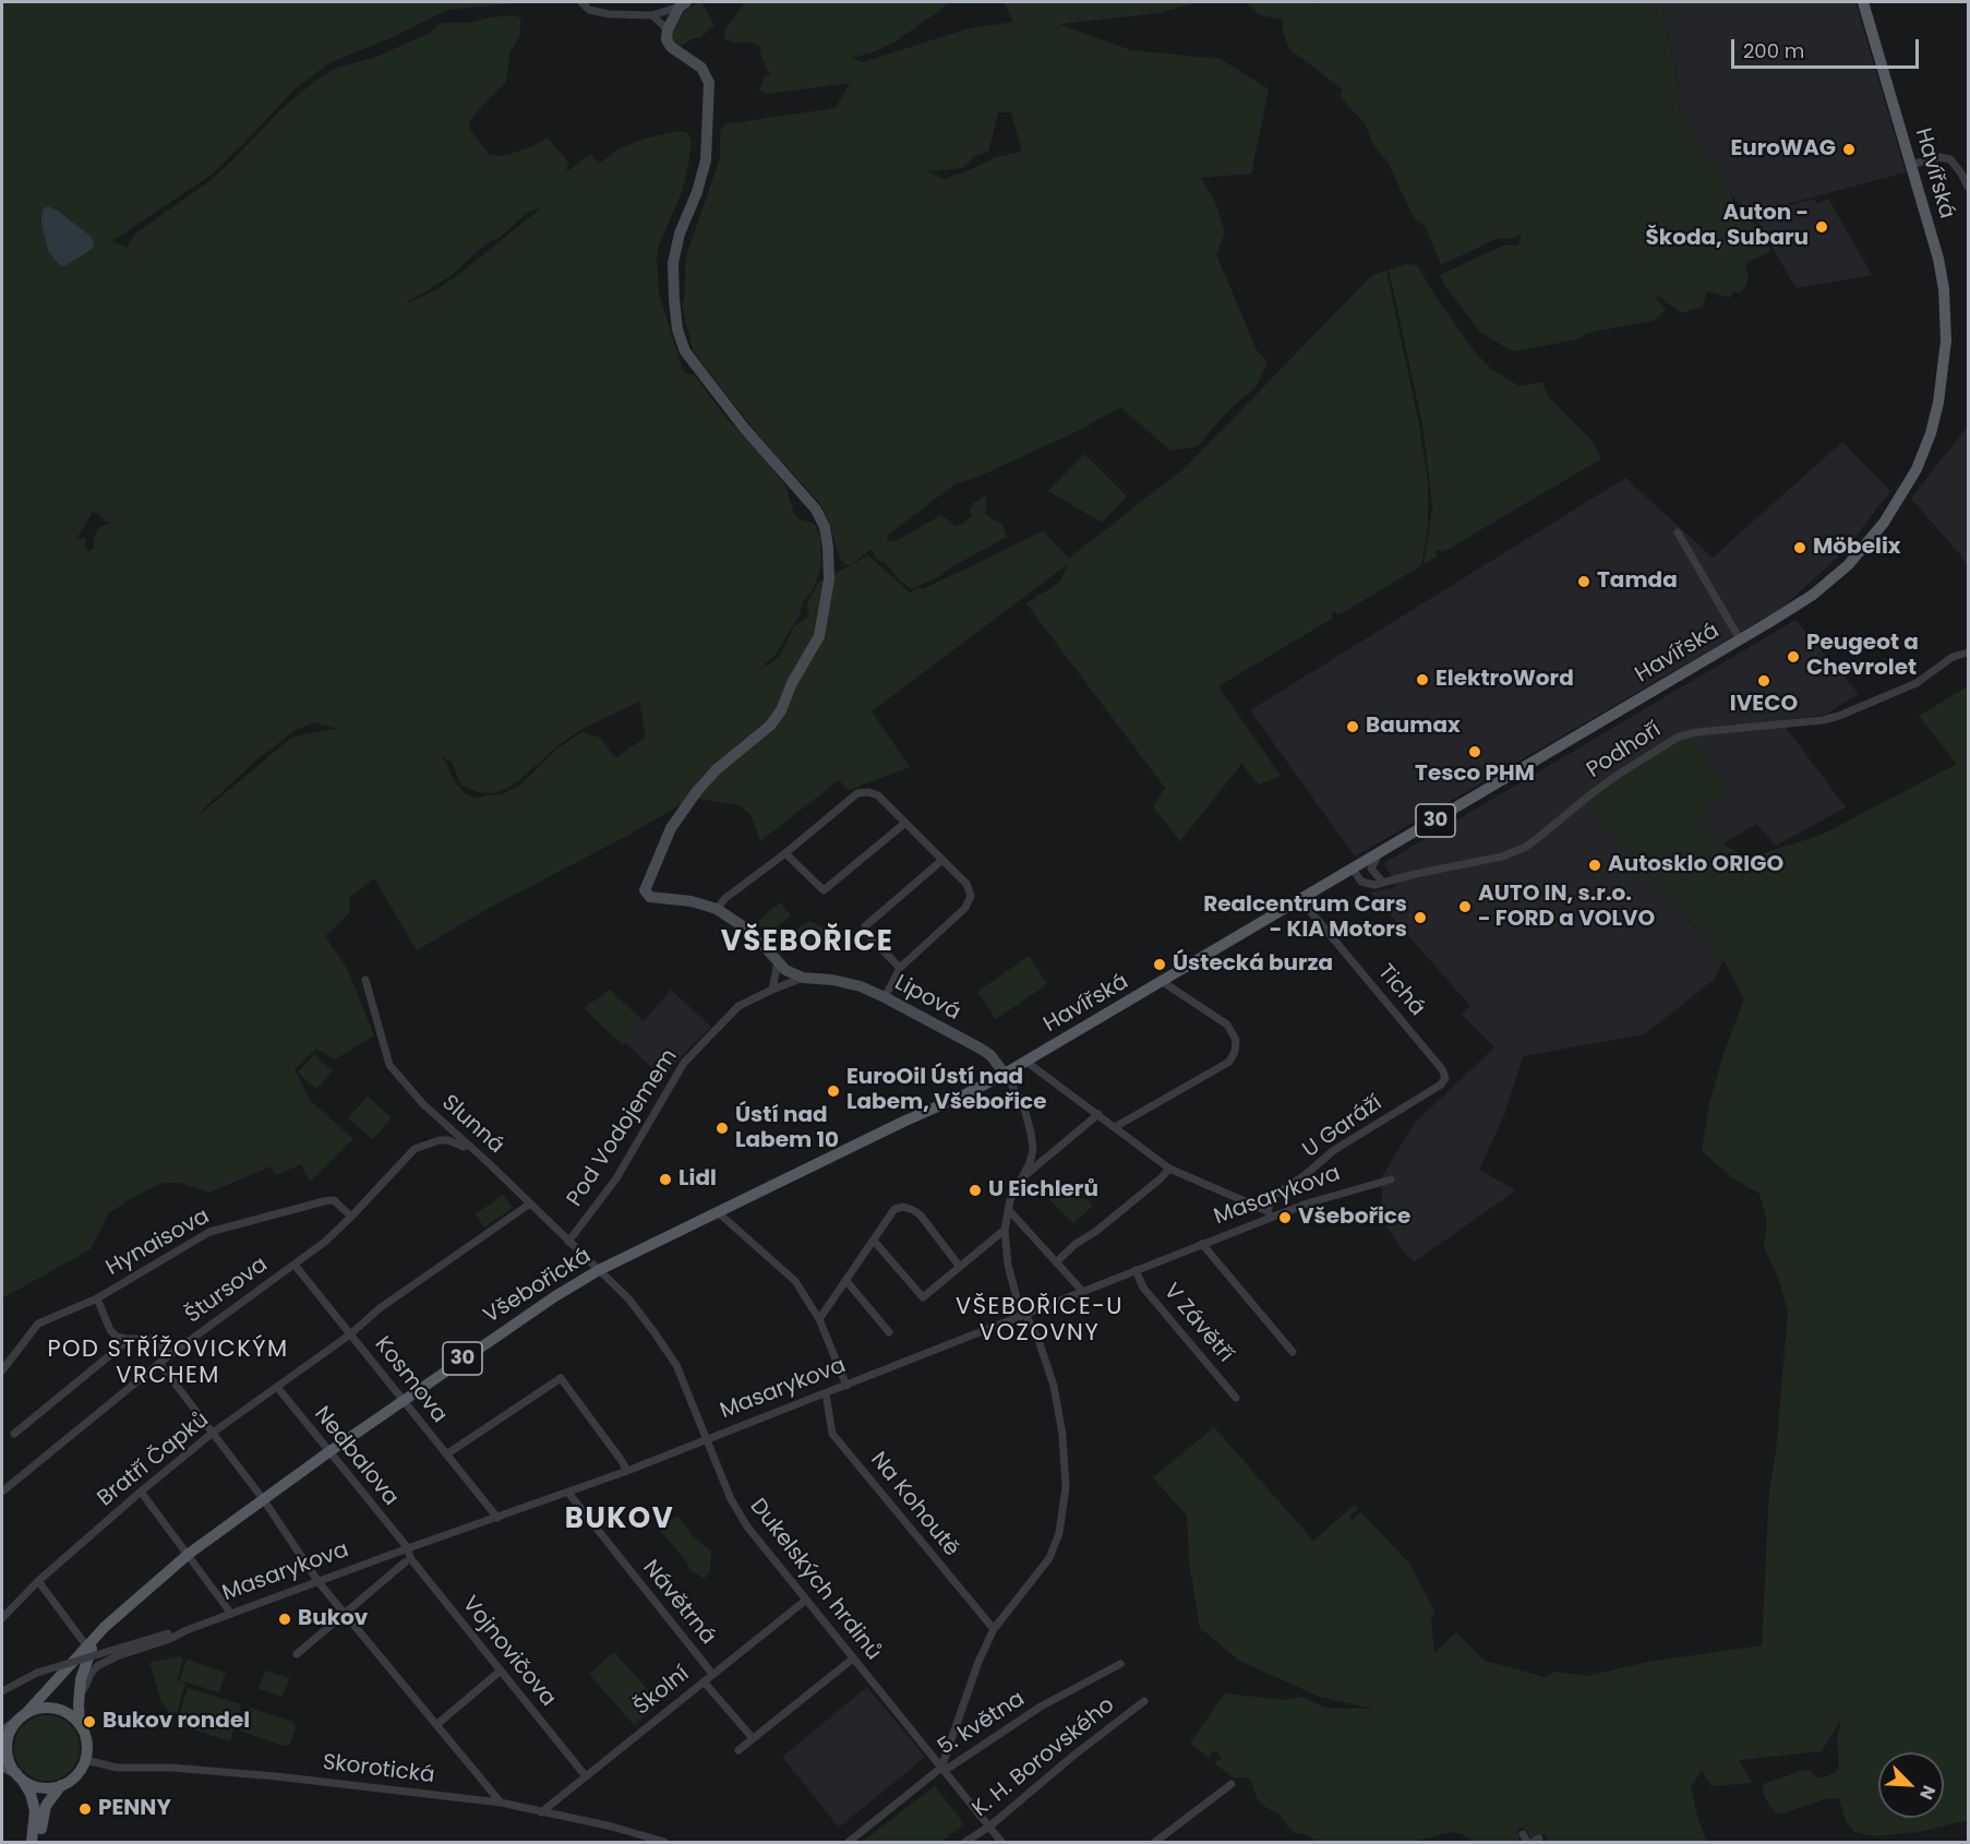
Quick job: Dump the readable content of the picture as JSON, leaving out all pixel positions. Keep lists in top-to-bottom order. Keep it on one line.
{"streets":{"main road":["Havířská","30","Všebořická"],"street":["Podhoří","Tichá","Lipová","Slunná","U Garáží","Pod Vodojemem","Masarykova","Hynaisova","Štursova","V Závětří","Kosmova","Nedbalova","Bratří Čapků","Na Kohoutě","Dukelských hrdinů","Návětrná","Vojnovičova","Školní","5. května","K. H. Borovského","Skorotická"]},"crossings":[["Havířská","Tichá"],["Havířská","Lipová"],["Havířská","Všebořická"],["30","Všebořická"],["30","Skorotická"],["Tichá","U Garáží"],["Lipová","Pod Vodojemem"],["Lipová","Všebořická"],["Slunná","Pod Vodojemem"],["Slunná","Všebořická"],["Slunná","Štursova"],["Slunná","Bratří Čapků"],["Slunná","Dukelských hrdinů"],["U Garáží","Masarykova"],["Masarykova","Všebořická"],["Masarykova","V Závětří"],["Masarykova","Kosmova"],["Masarykova","Nedbalova"],["Masarykova","Na Kohoutě"],["Masarykova","Dukelských hrdinů"],["Masarykova","Návětrná"],["Masarykova","Vojnovičova"],["Hynaisova","Štursova"],["Všebořická","Kosmova"],["Všebořická","Nedbalova"],["Všebořická","Dukelských hrdinů"],["Všebořická","Skorotická"],["Štursova","Kosmova"],["Kosmova","Bratří Čapků"],["Nedbalova","Bratří Čapků"],["Nedbalova","Vojnovičova"],["Dukelských hrdinů","Školní"],["Dukelských hrdinů","5. května"],["Návětrná","Školní"],["Vojnovičova","Školní"],["Školní","Skorotická"],["5. května","K. H. Borovského"]],"districts":["VŠEBOŘICE","VŠEBOŘICE-U VOZOVNY","POD STŘÍŽOVICKÝM VRCHEM","BUKOV"],"places":["EuroWAG","Auton - Škoda, Subaru","Möbelix","Tamda","Peugeot a Chevrolet","ElektroWord","IVECO","Baumax","Tesco PHM","Autosklo ORIGO","AUTO IN, s.r.o. - FORD a VOLVO","Realcentrum Cars - KIA Motors","Ústecká burza","EuroOil Ústí nad Labem, Všebořice","Ústí nad Labem 10","Lidl","U Eichlerů","Všebořice","Bukov","Bukov rondel","PENNY"],"scale_bar":"200 m","north":"bottom right"}
